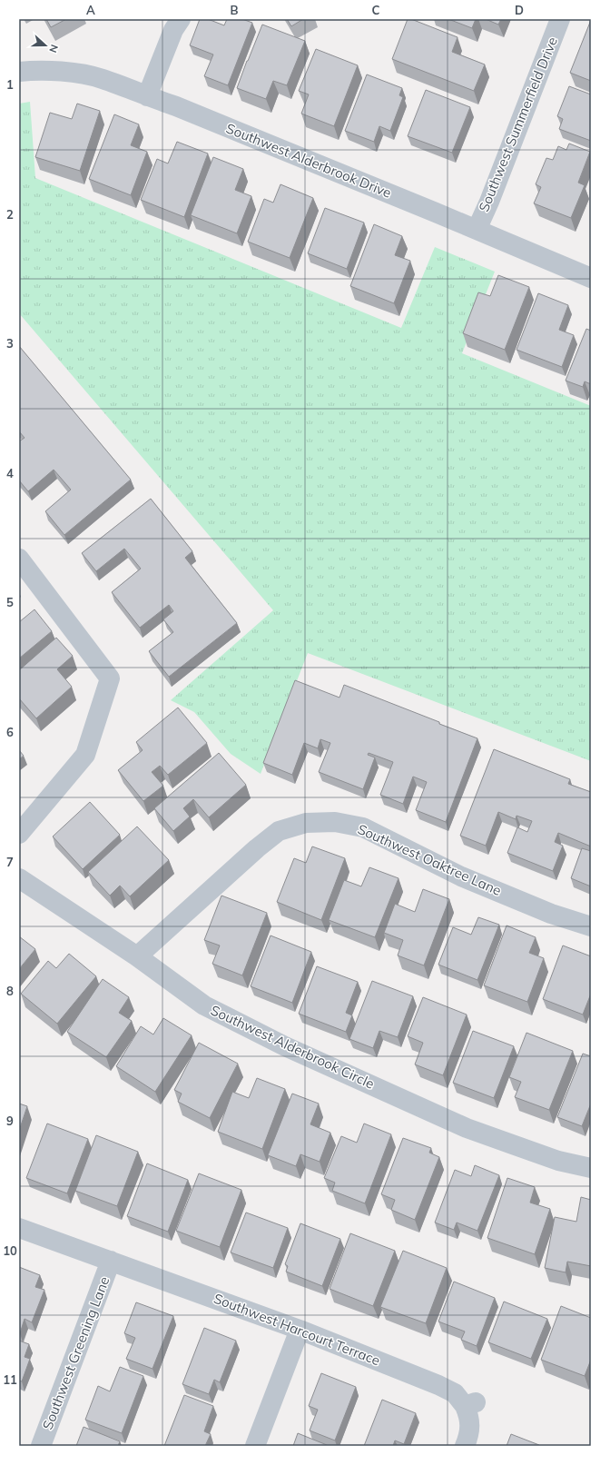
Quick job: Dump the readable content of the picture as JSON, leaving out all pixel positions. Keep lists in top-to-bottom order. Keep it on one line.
{"streets":{"street":["Southwest Summerfield Drive","Southwest Alderbrook Drive","Southwest Oaktree Lane","Southwest Alderbrook Circle","Southwest Harcourt Terrace","Southwest Greening Lane"]},"crossings":[["Southwest Summerfield Drive","Southwest Alderbrook Drive"],["Southwest Oaktree Lane","Southwest Alderbrook Circle"],["Southwest Harcourt Terrace","Southwest Greening Lane"]],"north":"right","grid":{"columns":["A","B","C","D"],"rows":["1","2","3","4","5","6","7","8","9","10","11"]}}
